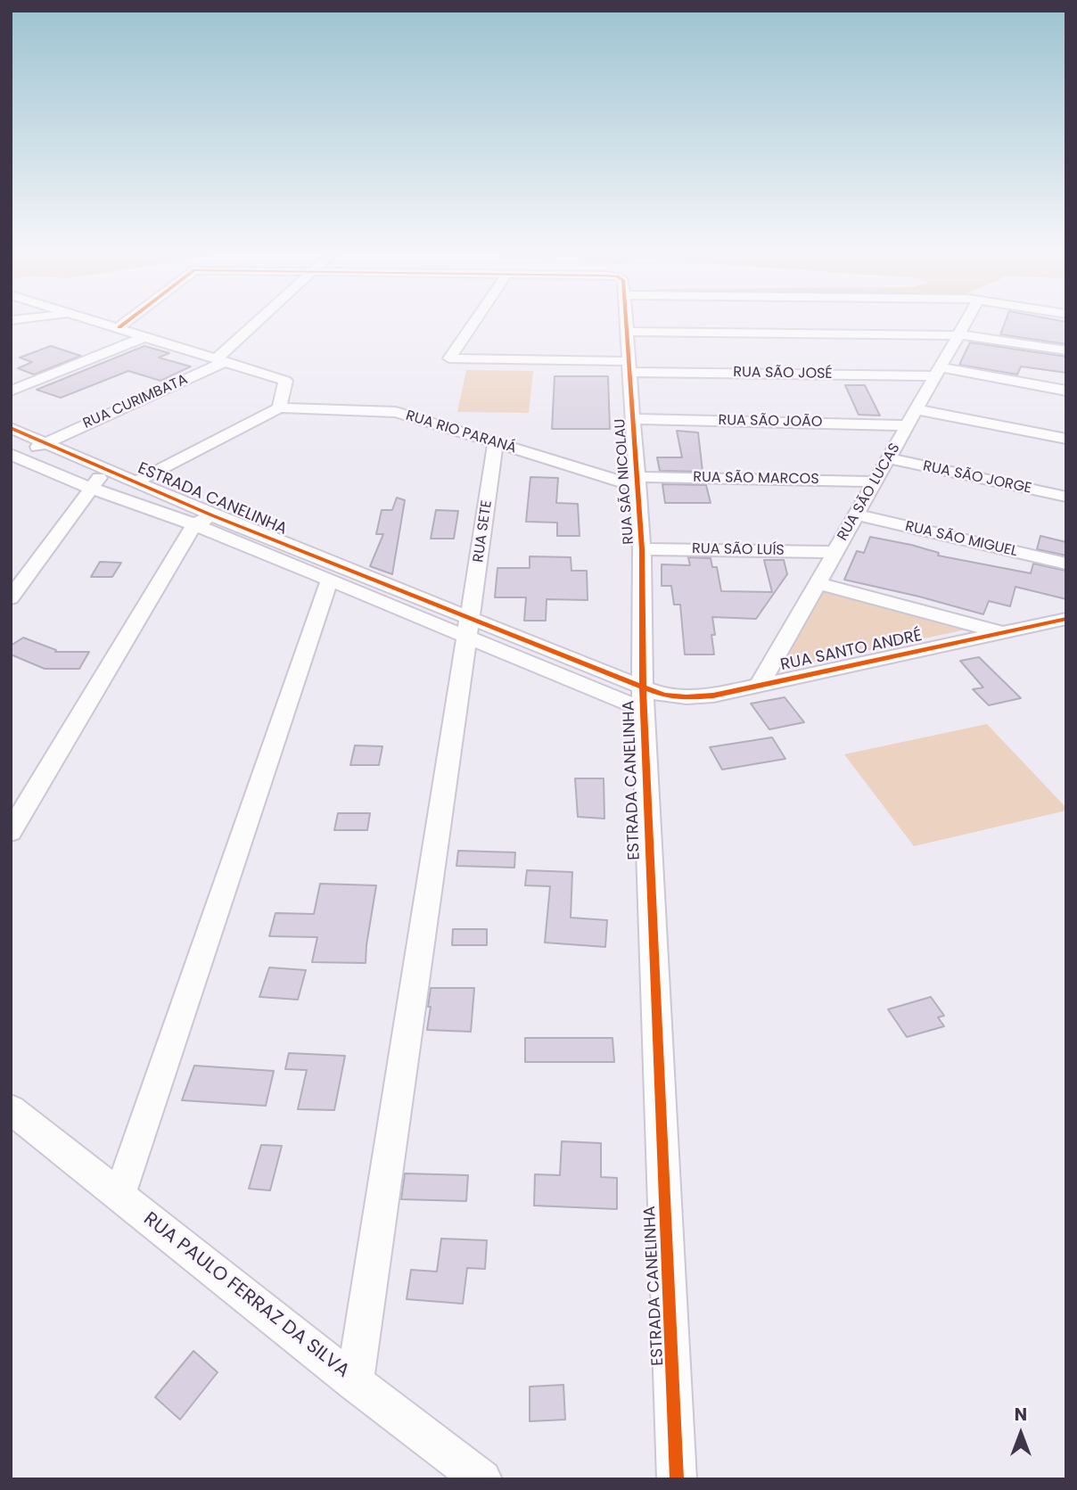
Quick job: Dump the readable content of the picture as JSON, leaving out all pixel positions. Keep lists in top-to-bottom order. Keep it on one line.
{"streets":{"street":["RUA SÃO JOSÉ","RUA CURIMBATA","RUA SÃO JOÃO","RUA RIO PARANÁ","RUA SÃO JORGE","RUA SÃO MARCOS","RUA SÃO NICOLAU","RUA SÃO LUCAS","ESTRADA CANELINHA","RUA SETE","RUA SÃO MIGUEL","RUA SÃO LUÍS","RUA SANTO ANDRÉ","RUA PAULO FERRAZ DA SILVA"]},"crossings":[["RUA SÃO JOSÉ","RUA SÃO NICOLAU"],["RUA SÃO JOSÉ","RUA SÃO LUCAS"],["RUA CURIMBATA","ESTRADA CANELINHA"],["RUA SÃO JOÃO","RUA SÃO NICOLAU"],["RUA SÃO JOÃO","RUA SÃO LUCAS"],["RUA RIO PARANÁ","RUA SÃO MARCOS"],["RUA RIO PARANÁ","RUA SÃO NICOLAU"],["RUA RIO PARANÁ","RUA SETE"],["RUA SÃO JORGE","RUA SÃO LUCAS"],["RUA SÃO MARCOS","RUA SÃO NICOLAU"],["RUA SÃO MARCOS","RUA SÃO LUCAS"],["RUA SÃO NICOLAU","ESTRADA CANELINHA"],["RUA SÃO NICOLAU","RUA SÃO LUÍS"],["RUA SÃO NICOLAU","RUA SANTO ANDRÉ"],["RUA SÃO LUCAS","RUA SÃO MIGUEL"],["RUA SÃO LUCAS","RUA SÃO LUÍS"],["RUA SÃO LUCAS","RUA SANTO ANDRÉ"],["ESTRADA CANELINHA","RUA SETE"],["ESTRADA CANELINHA","RUA SANTO ANDRÉ"],["RUA SETE","RUA PAULO FERRAZ DA SILVA"]],"north":"top"}
